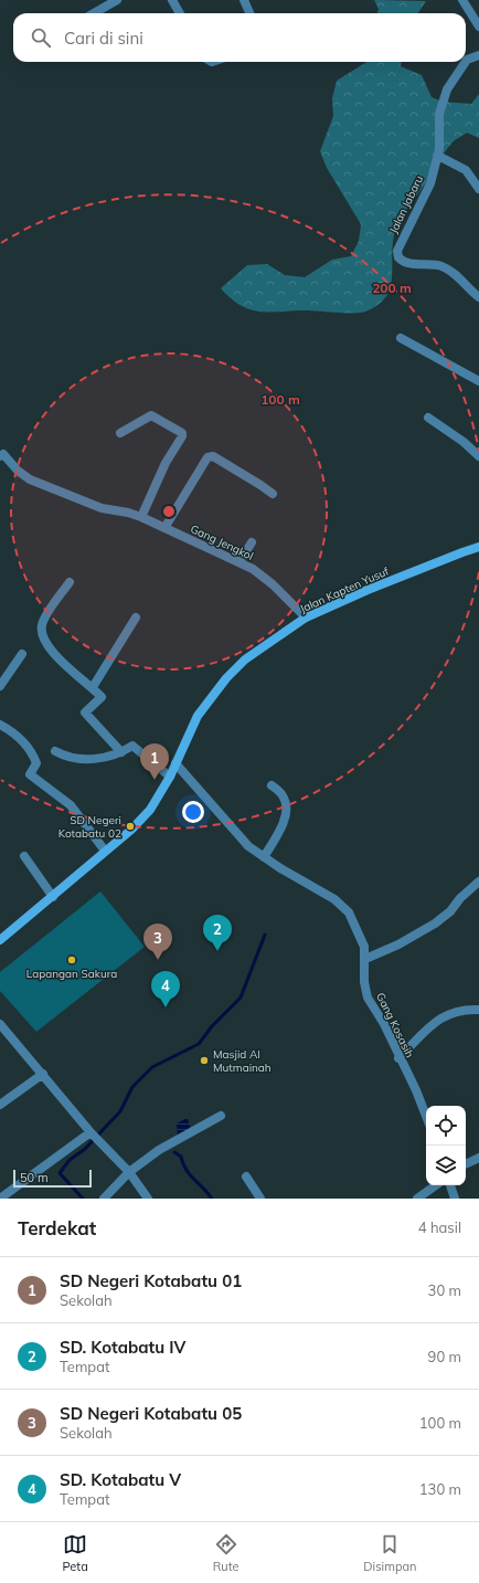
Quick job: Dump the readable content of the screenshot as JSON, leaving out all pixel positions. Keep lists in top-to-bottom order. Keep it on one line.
{"streets":{"main road":["Jalan Kapten Yusuf"],"street":["Jalan Jabaru","Gang Jengkol","Gang Kosasih"]},"crossings":[["Gang Jengkol","Jalan Kapten Yusuf"],["Jalan Kapten Yusuf","Gang Kosasih"]],"places":["SD Negeri Kotabatu 02","Lapangan Sakura","Masjid Al Mutmainah"],"scale_bar":"50 m","page":{"search":"Cari di sini","pins":["1","2","3","4"],"scale":"50 m","heading":["Terdekat","4 hasil"],"list":[{"mark":"1","name":"SD Negeri Kotabatu 01","note":"Sekolah","value":"30 m"},{"mark":"2","name":"SD. Kotabatu IV","note":"Tempat","value":"90 m"},{"mark":"3","name":"SD Negeri Kotabatu 05","note":"Sekolah","value":"100 m"},{"mark":"4","name":"SD. Kotabatu V","note":"Tempat","value":"130 m"}],"nav":["Peta","Rute","Disimpan"]},"rings":["200 m","100 m"]}
